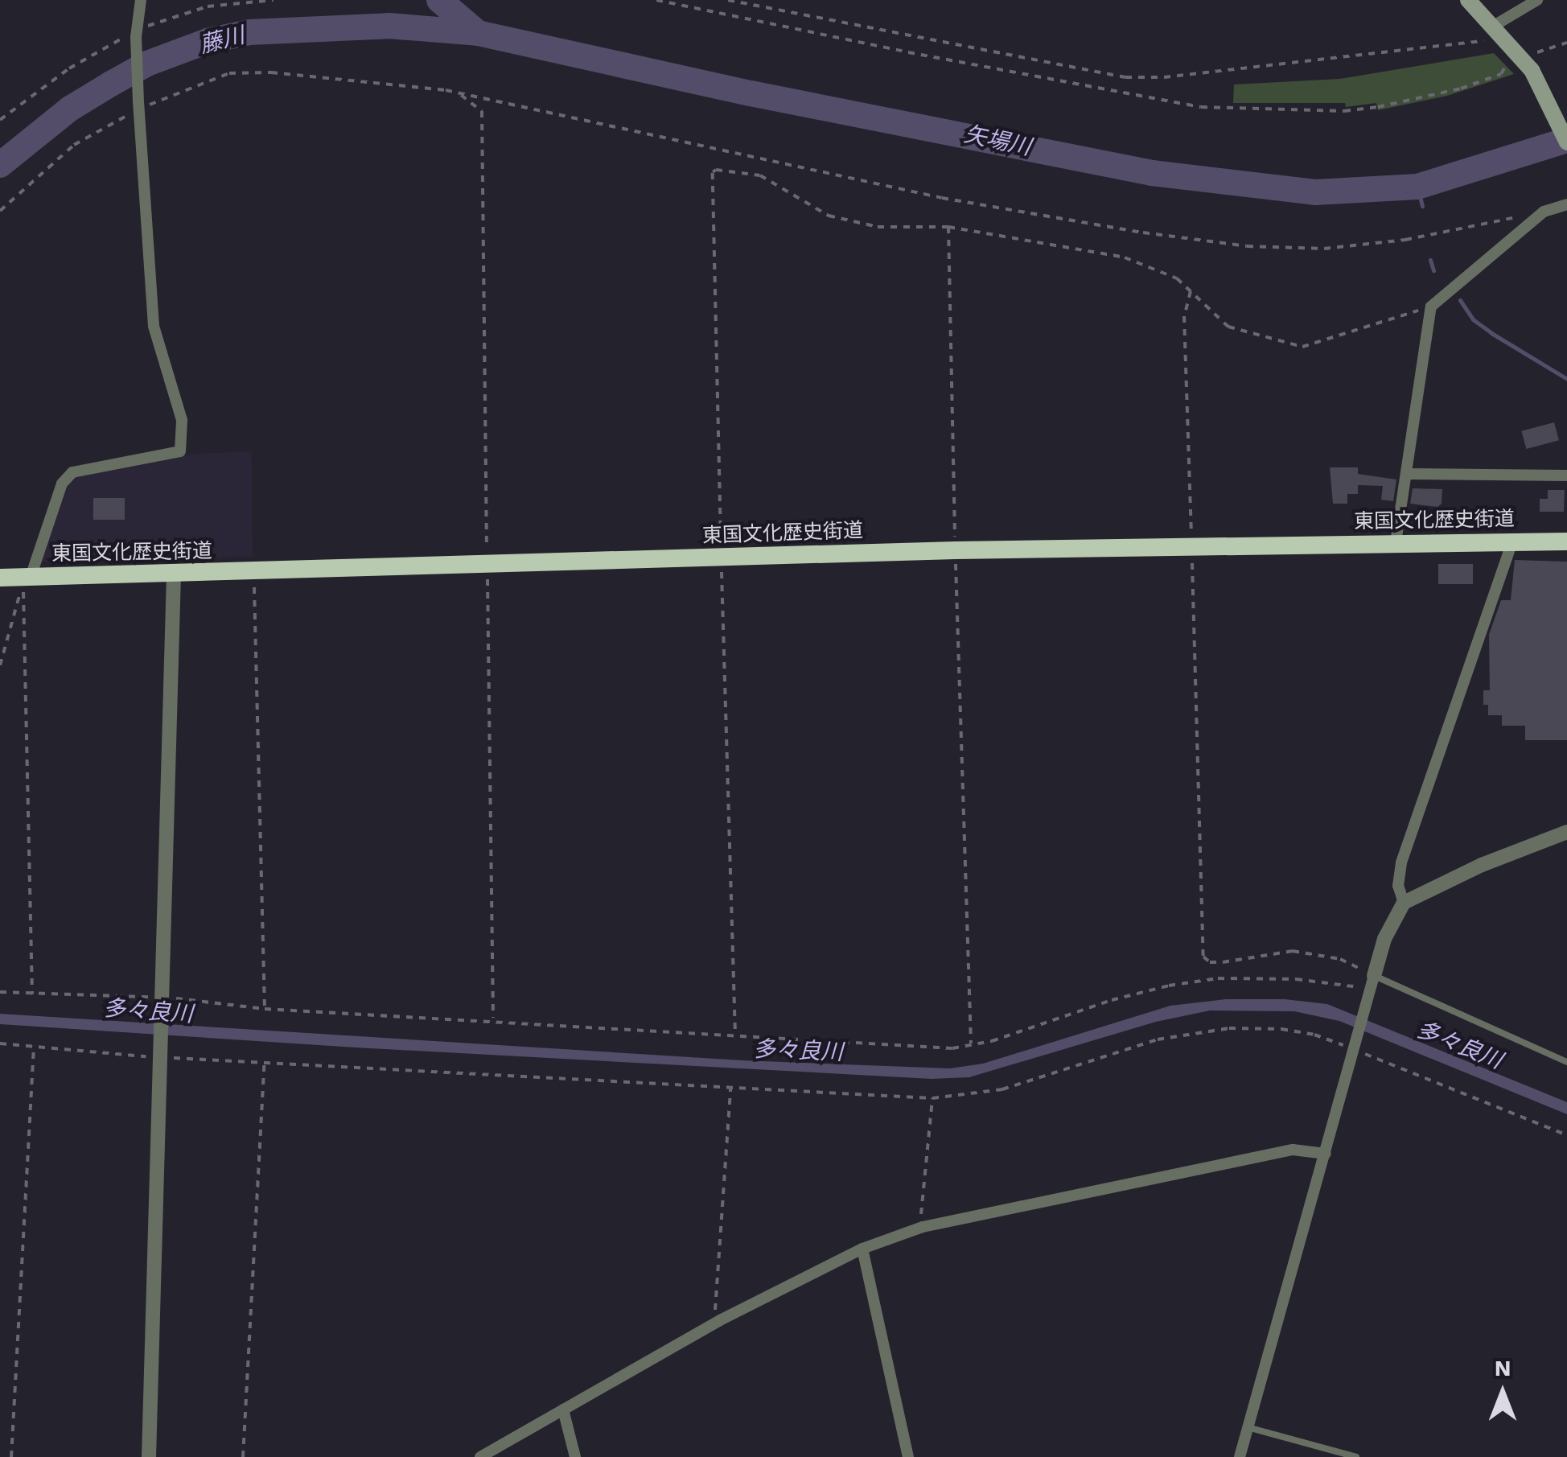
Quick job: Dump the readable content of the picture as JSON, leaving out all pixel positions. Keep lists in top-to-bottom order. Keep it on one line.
{"streets":{"highway":["東国文化歴史街道"]},"water":["藤川","矢場川","多々良川"],"north":"top"}
